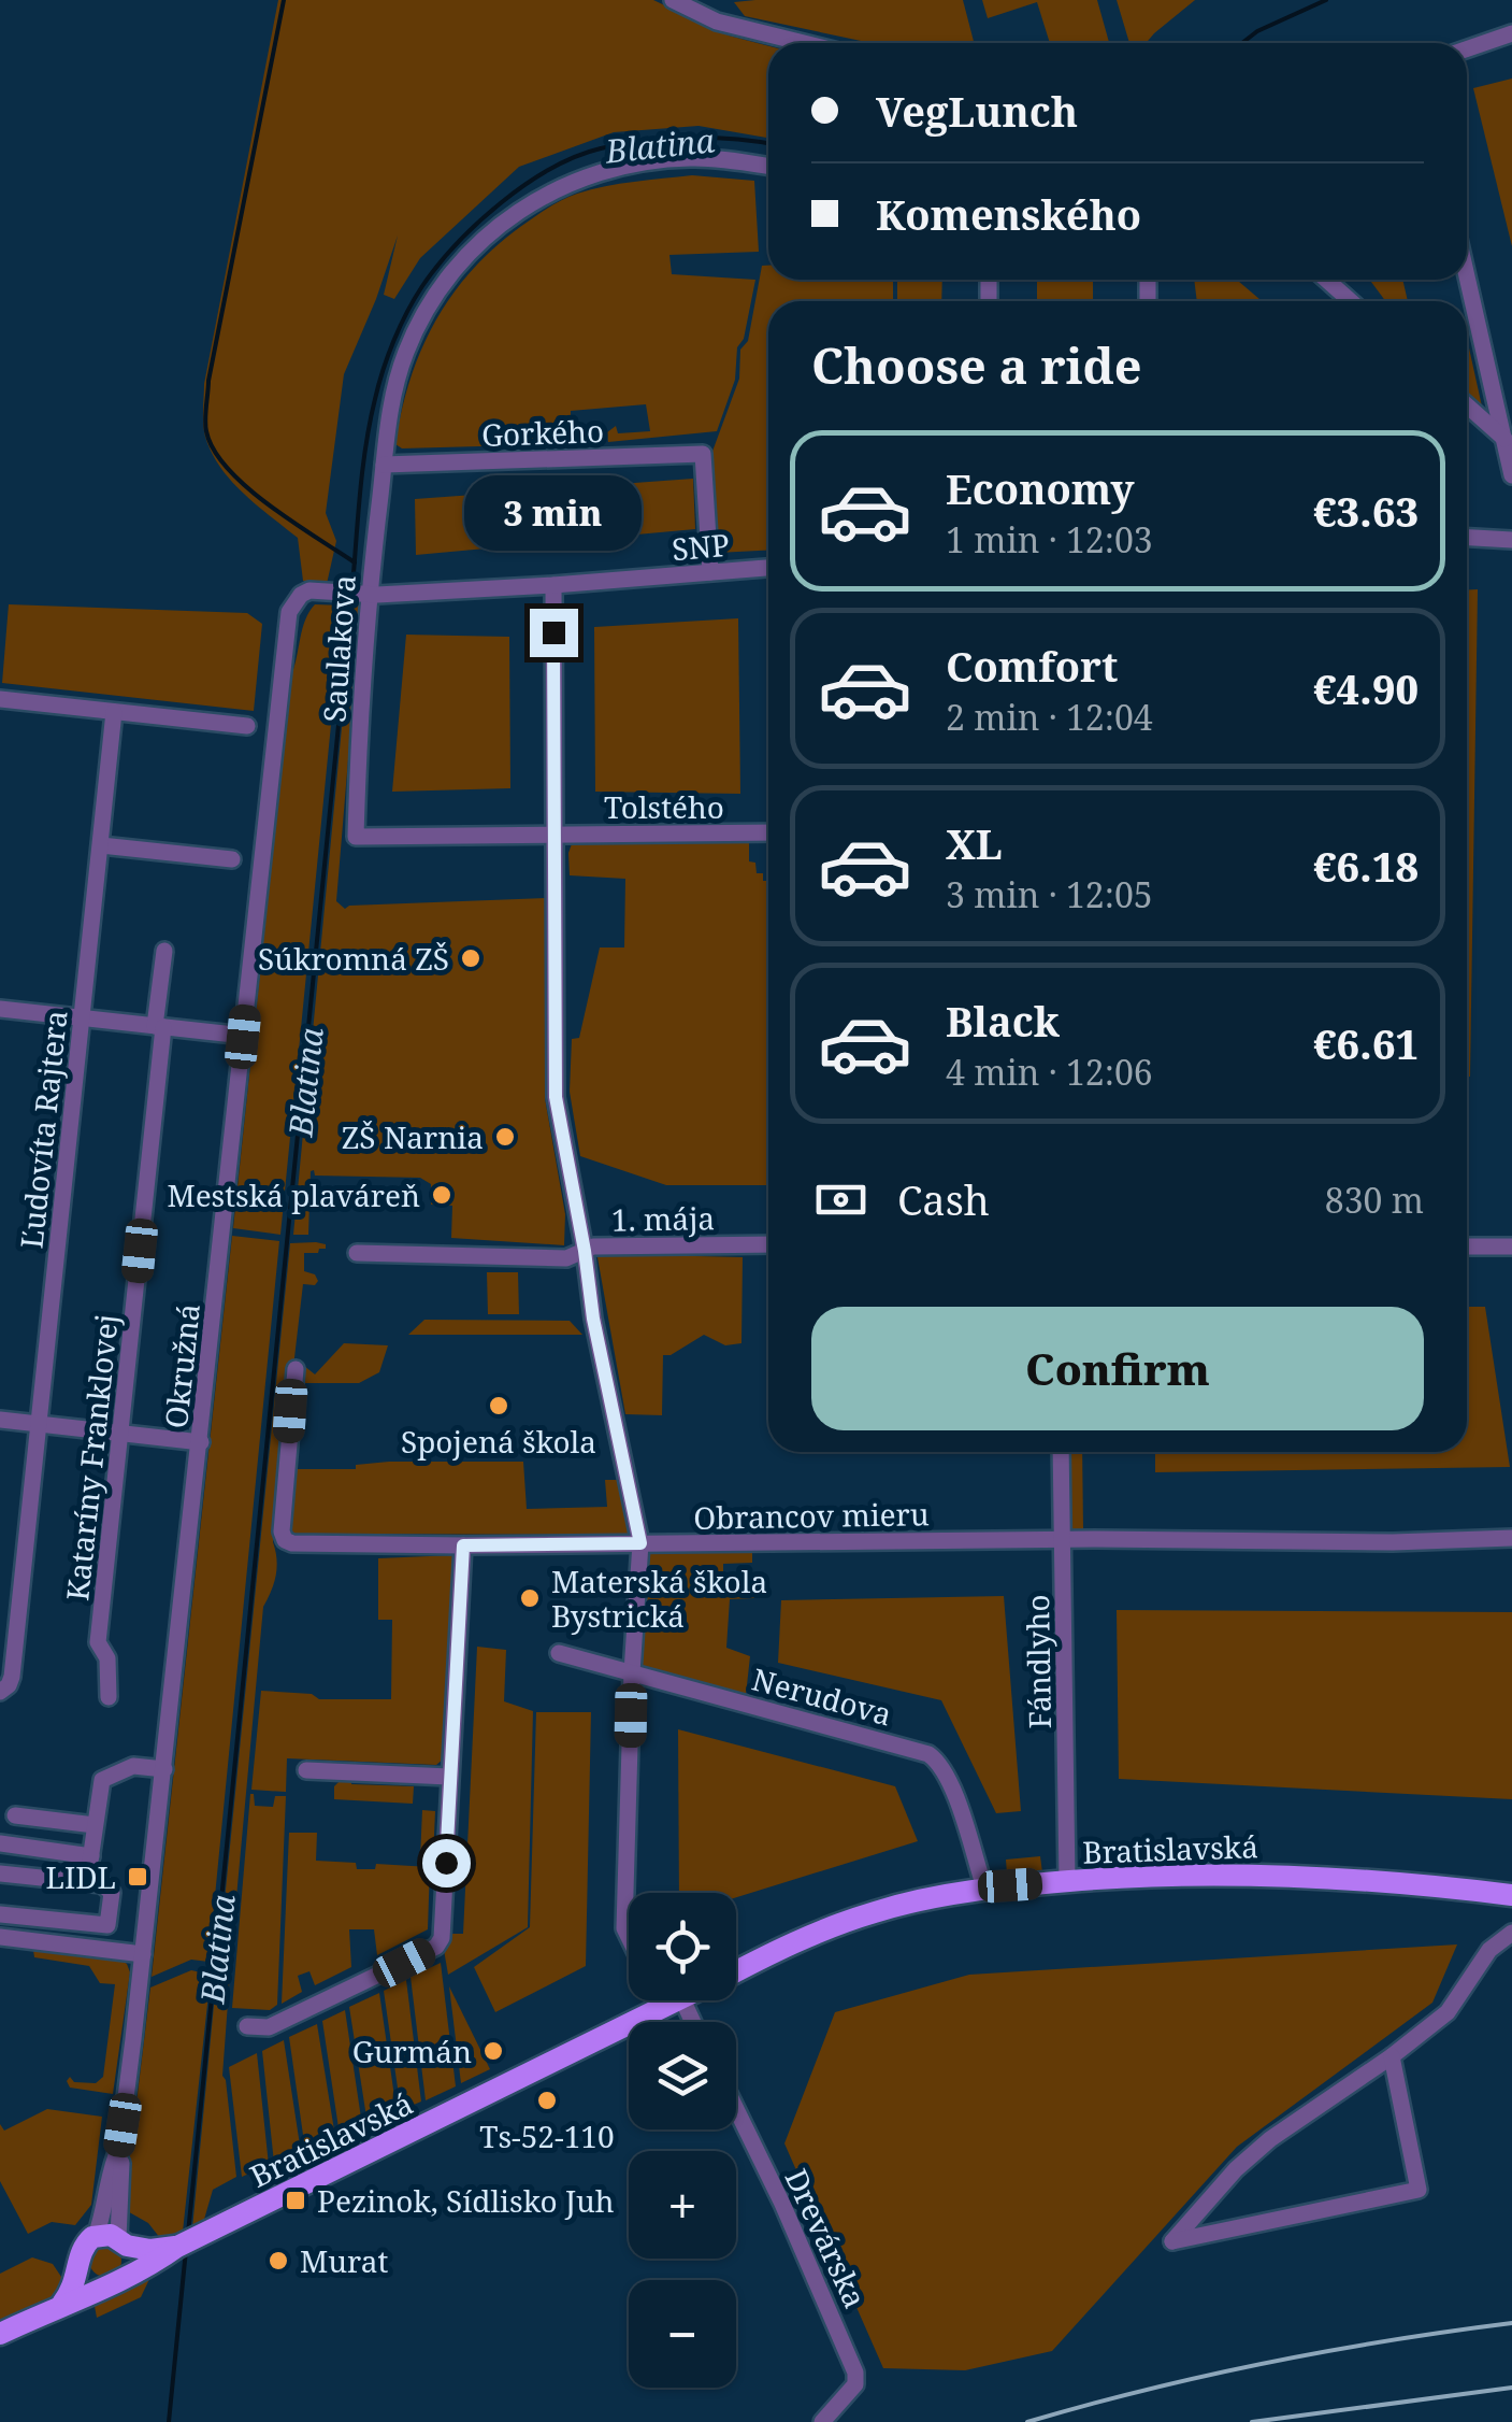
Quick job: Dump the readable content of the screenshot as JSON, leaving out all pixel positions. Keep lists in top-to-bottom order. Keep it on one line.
{"streets":{"main road":["Bratislavská"],"street":["Gorkého","SNP","Saulakova","Tolstého","Ľudovíta Rajtera","1. mája","Okružná","Kataríny Franklovej","Obrancov mieru","Fándlyho","Nerudova","Drevárska"]},"crossings":[["Gorkého","SNP"],["Gorkého","Saulakova"],["SNP","Saulakova"],["SNP","Okružná"],["Saulakova","Tolstého"],["Saulakova","Okružná"],["Okružná","Bratislavská"],["Obrancov mieru","Fándlyho"],["Fándlyho","Bratislavská"],["Nerudova","Bratislavská"]],"water":["Blatina"],"places":{"other":["Súkromná ZŠ","ZŠ Narnia","Mestská plaváreň","Spojená škola","Materská škola Bystrická","Gurmán","Ts-52-110","Murat"],"transit":["LIDL","Pezinok, Sídlisko Juh"]},"page":{"banner":["VegLunch","Komenského"],"heading":"Choose a ride","list":[{"name":"Economy","note":"1 min · 12:03","value":"€3.63"},{"name":"Comfort","note":"2 min · 12:04","value":"€4.90"},{"name":"XL","note":"3 min · 12:05","value":"€6.18"},{"name":"Black","note":"4 min · 12:06","value":"€6.61"}],"bubble":"3 min","pay":["Cash","830 m"],"buttons":"Confirm","map_buttons":["+","−"]}}
